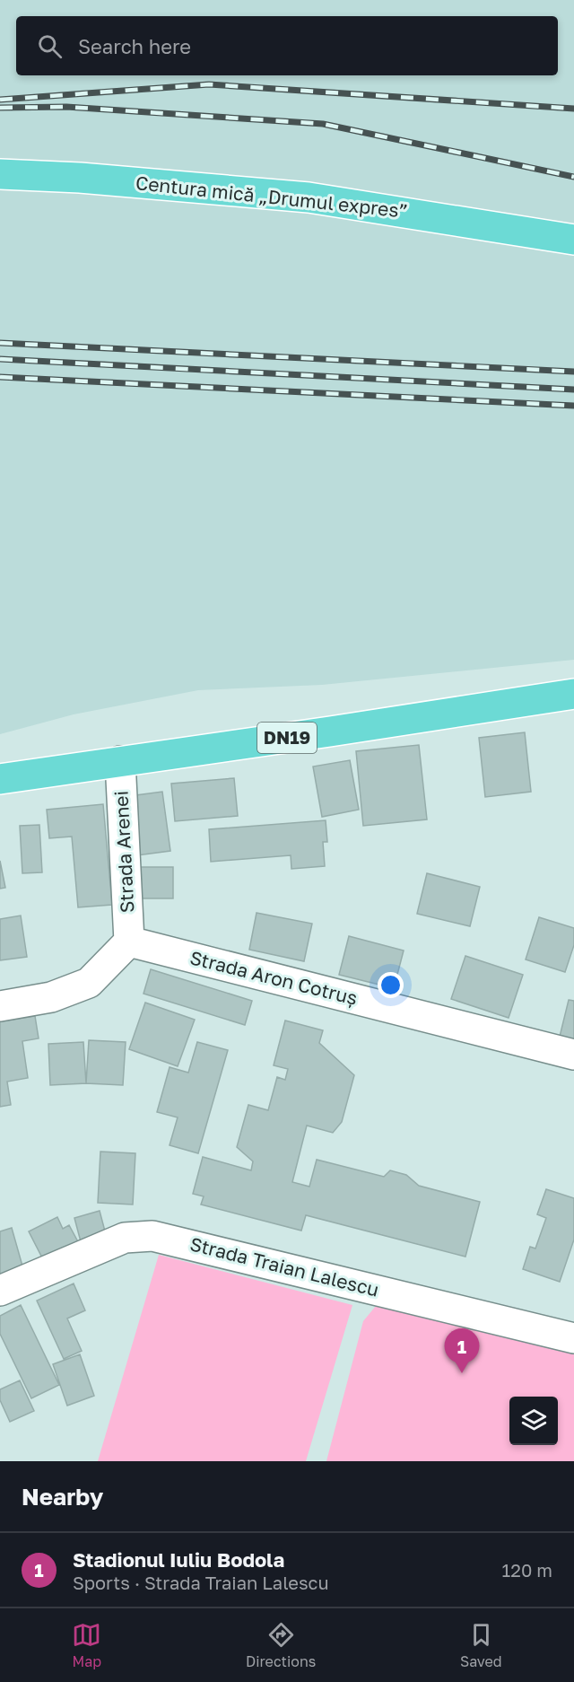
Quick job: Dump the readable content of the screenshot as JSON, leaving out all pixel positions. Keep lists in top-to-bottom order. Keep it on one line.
{"streets":{"main road":["Centura mică „Drumul expres”","DN19"],"street":["Strada Arenei","Strada Aron Cotruș","Strada Traian Lalescu"]},"crossings":[["DN19","Strada Arenei"],["Strada Arenei","Strada Aron Cotruș"]],"page":{"search":"Search here","pins":"1","heading":"Nearby","list":[{"mark":"1","name":"Stadionul Iuliu Bodola","note":"Sports · Strada Traian Lalescu","value":"120 m"}],"nav":["Map","Directions","Saved"]}}
